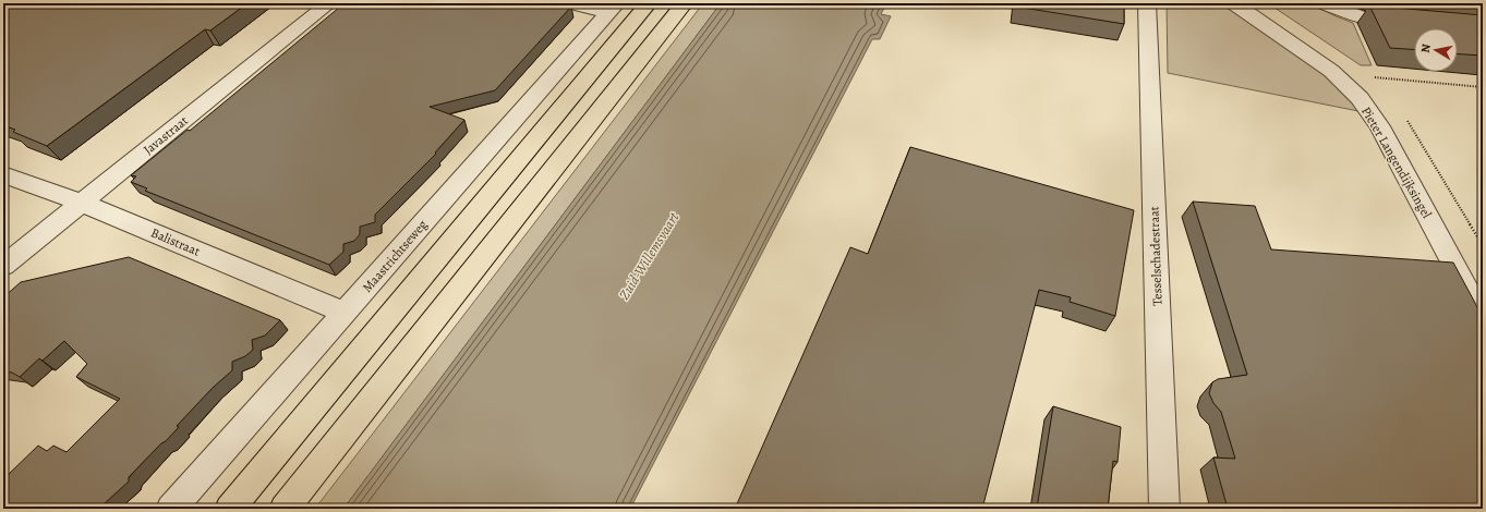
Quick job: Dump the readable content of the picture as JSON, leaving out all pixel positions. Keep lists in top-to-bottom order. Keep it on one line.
{"streets":{"street":["Javastraat","Pieter Langendijksingel","Balistraat","Maastrichtseweg","Tesselschadestraat"]},"crossings":[["Javastraat","Balistraat"],["Balistraat","Maastrichtseweg"]],"water":["Zuid-Willemsvaart"],"north":"left"}
